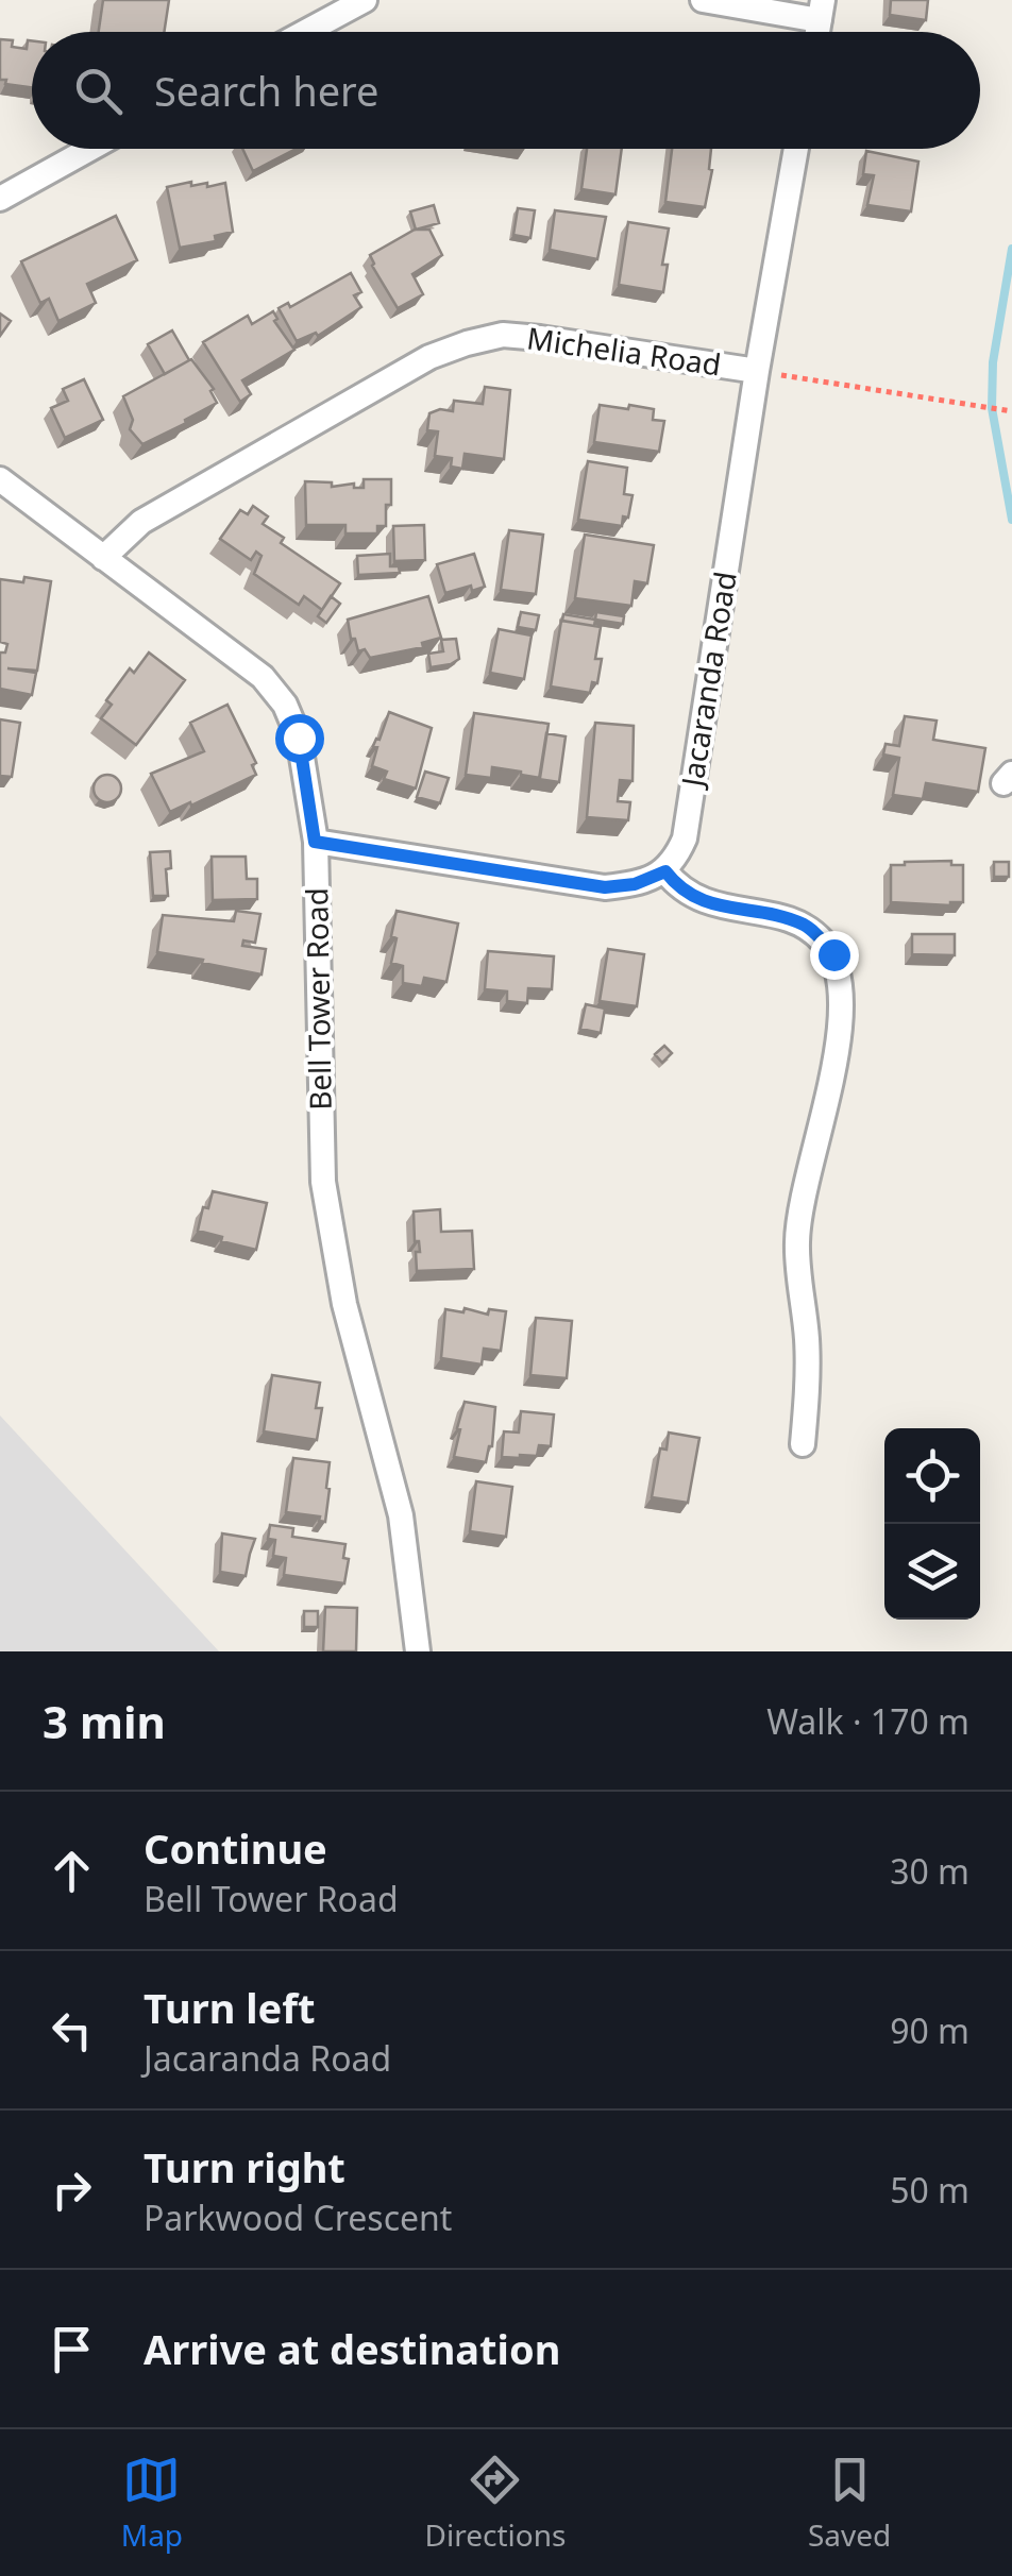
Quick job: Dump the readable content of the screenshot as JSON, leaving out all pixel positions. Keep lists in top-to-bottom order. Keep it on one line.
{"streets":{"street":["Michelia Road","Jacaranda Road","Bell Tower Road"]},"crossings":[["Michelia Road","Jacaranda Road"],["Michelia Road","Bell Tower Road"]],"page":{"search":"Search here","heading":["3 min","Walk · 170 m"],"list":[["Continue","Bell Tower Road","30 m"],["Turn left","Jacaranda Road","90 m"],["Turn right","Parkwood Crescent","50 m"],"Arrive at destination"],"nav":["Map","Directions","Saved"]}}
